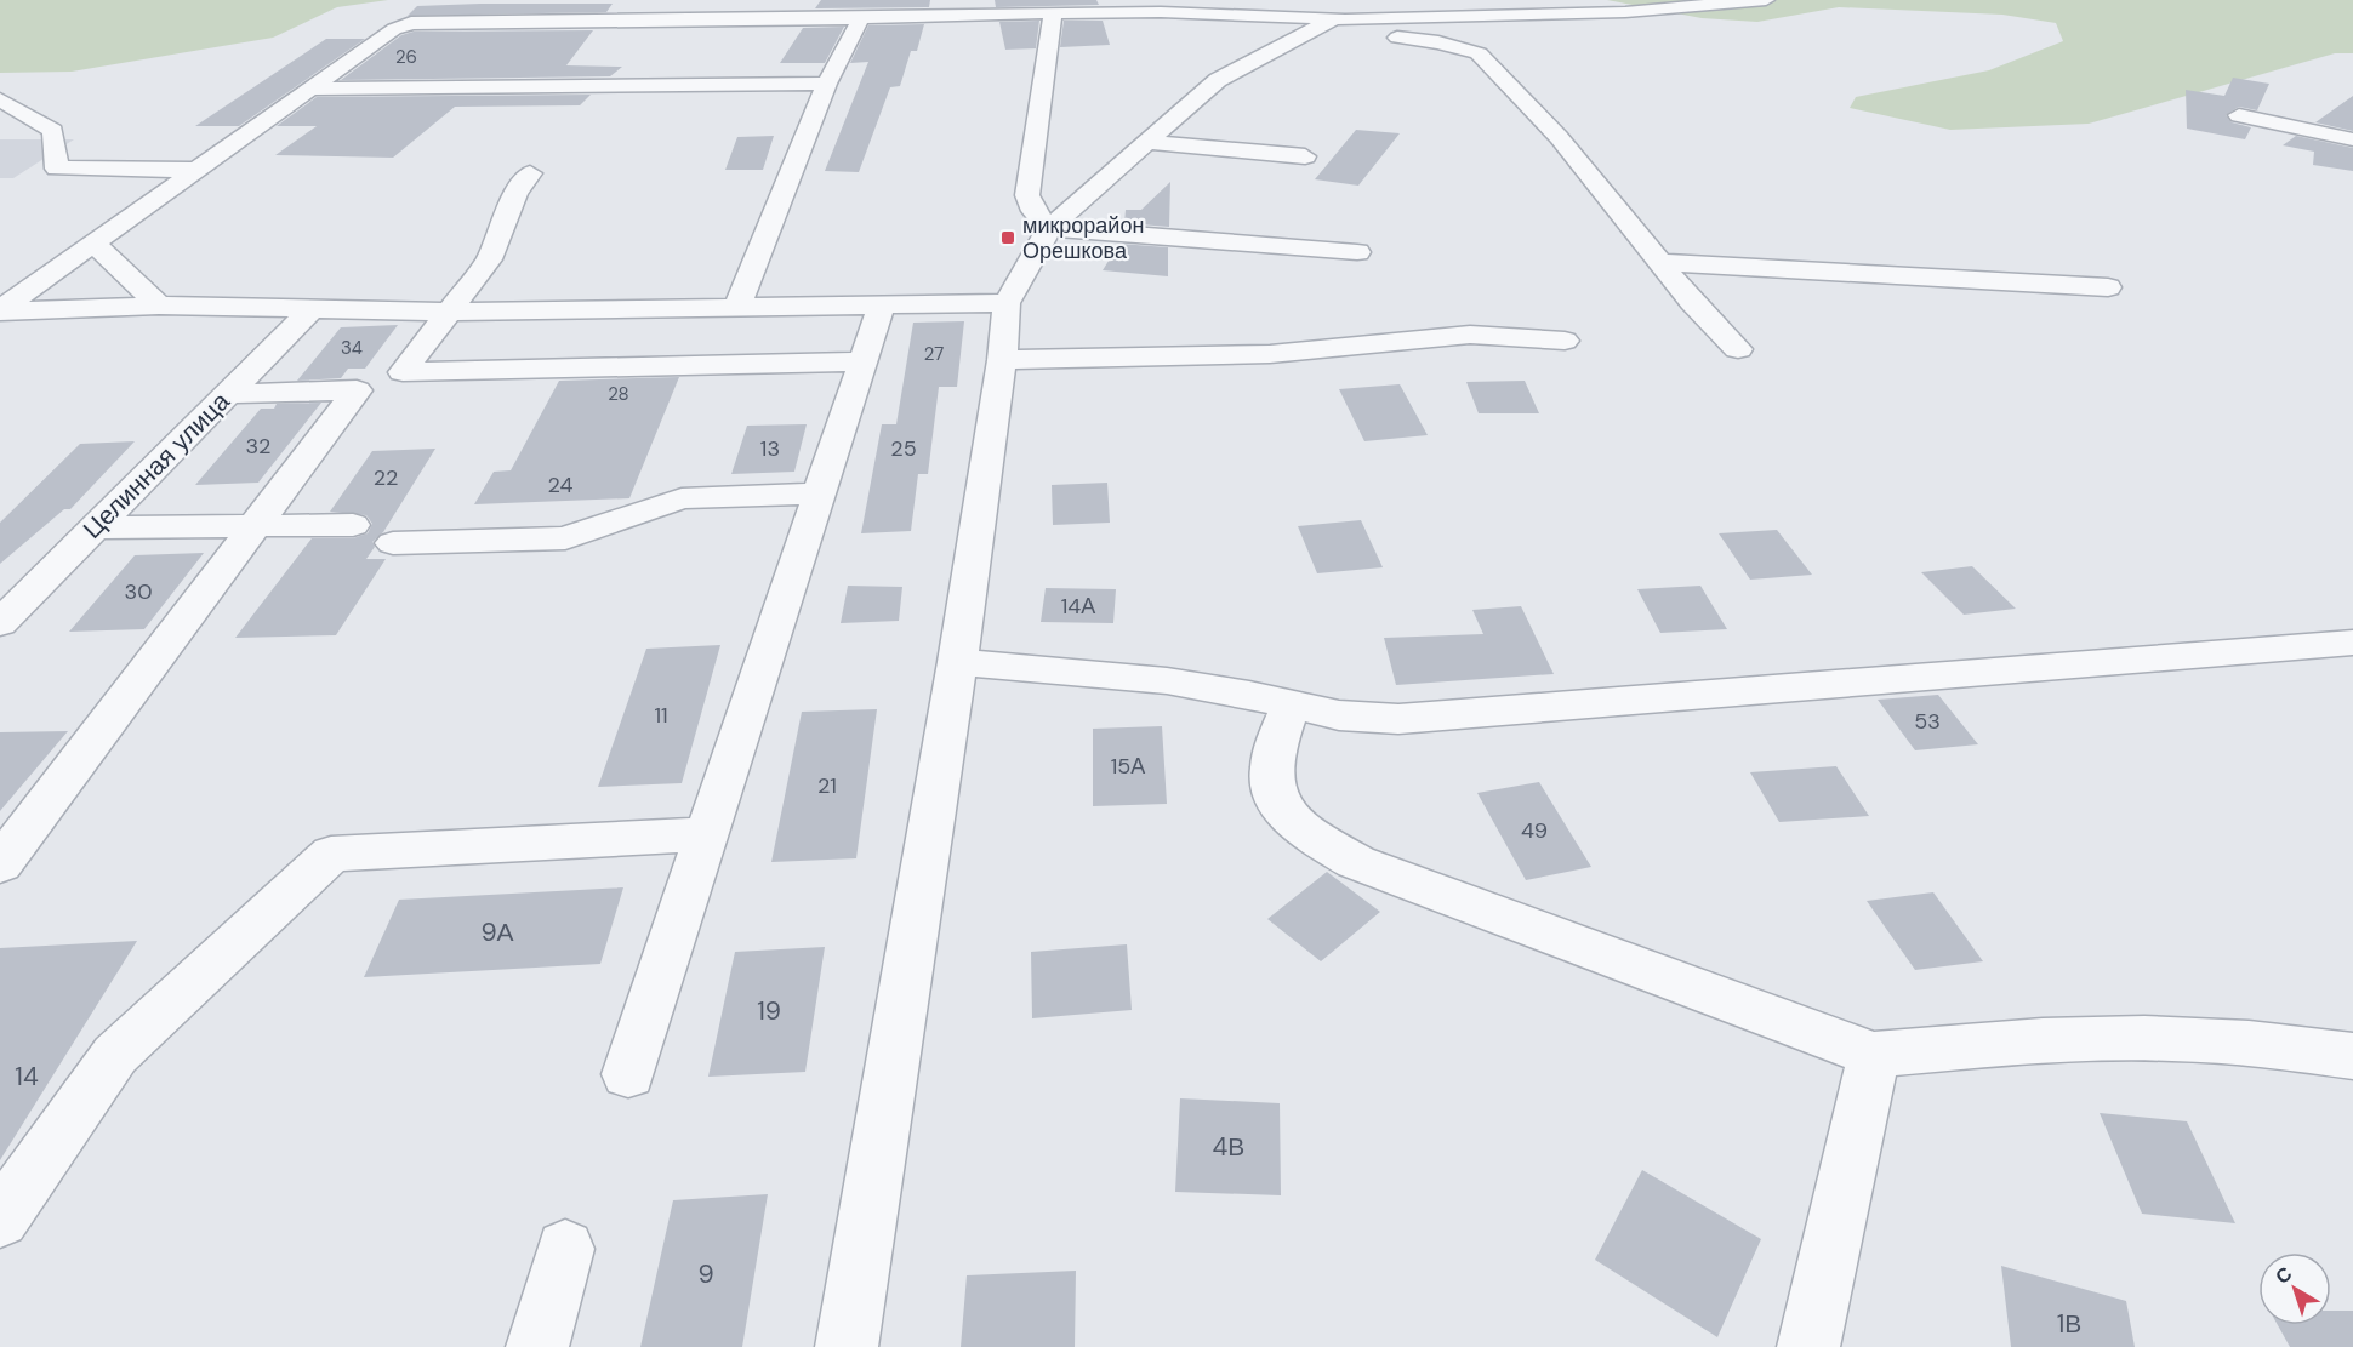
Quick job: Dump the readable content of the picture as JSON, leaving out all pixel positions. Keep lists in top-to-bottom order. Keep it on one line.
{"streets":{"street":["Целинная улица"]},"places":{"transit":["микрорайон Орешкова"]},"house_numbers":["26","34","27","28","32","13","25","22","24","30","14А","11","53","15А","21","49","9А","19","14","4В","9","1В"],"north":"top left"}
